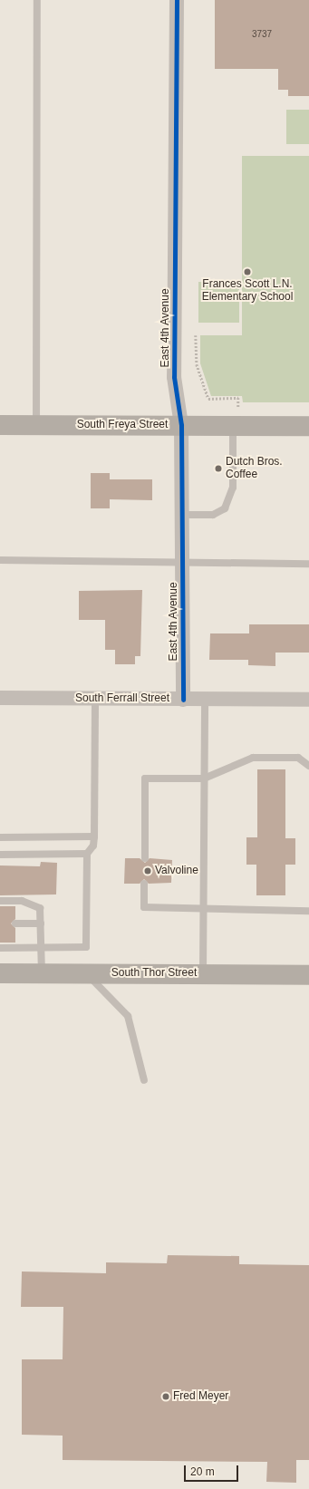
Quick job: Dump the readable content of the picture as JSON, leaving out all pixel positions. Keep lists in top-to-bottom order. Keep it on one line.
{"streets":{"main road":["South Freya Street","South Thor Street"],"street":["East 4th Avenue","South Ferrall Street"]},"crossings":[["East 4th Avenue","South Freya Street"],["East 4th Avenue","South Ferrall Street"]],"places":["Frances Scott L.N. Elementary School","Dutch Bros. Coffee","Valvoline","Fred Meyer"],"house_numbers":["3737"],"scale_bar":"20 m"}
